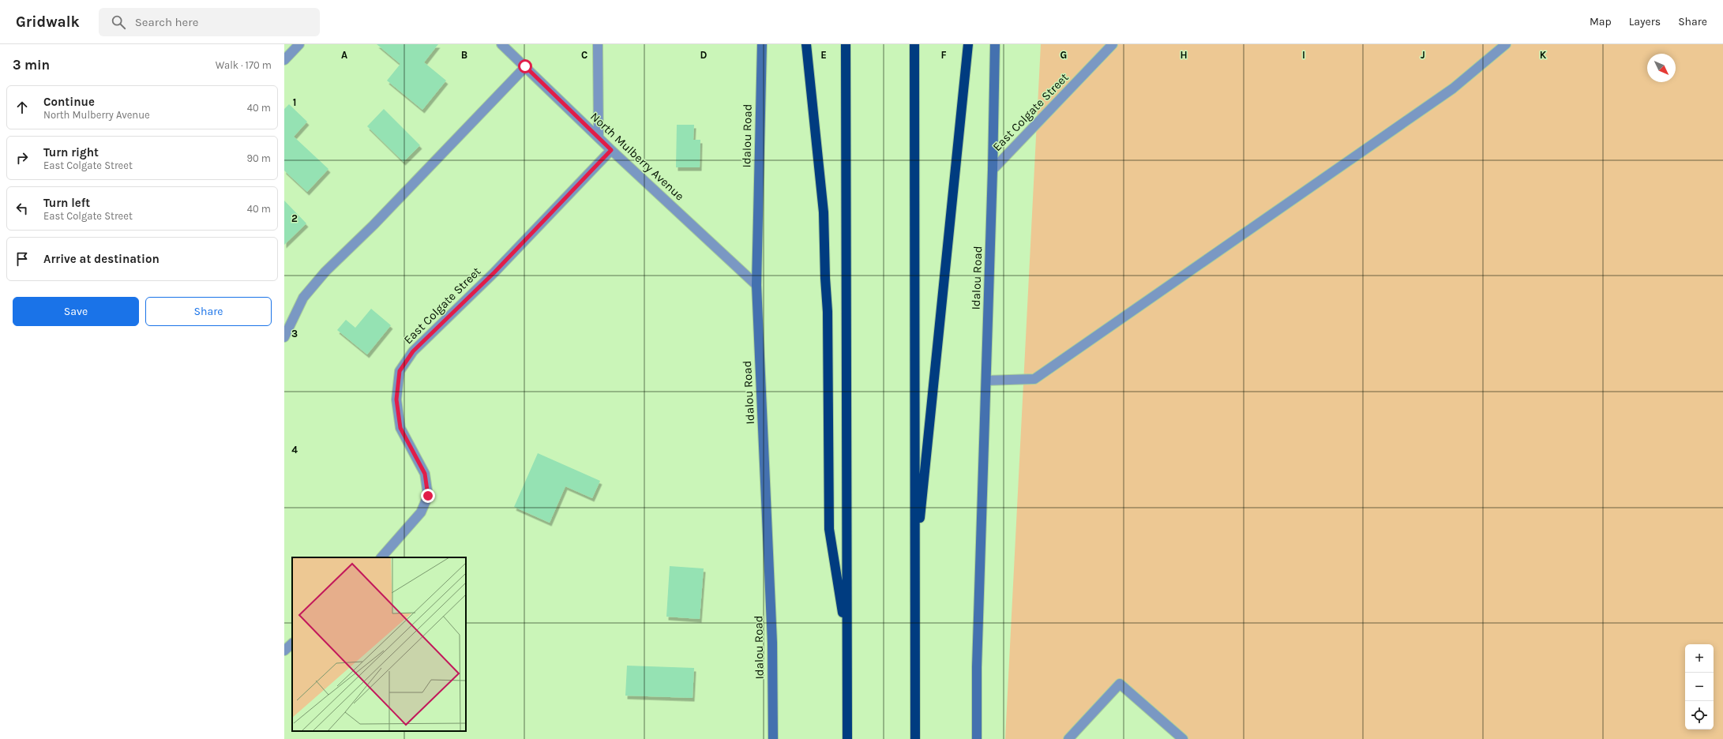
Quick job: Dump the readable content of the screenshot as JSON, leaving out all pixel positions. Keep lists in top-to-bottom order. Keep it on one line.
{"streets":{"street":["East Colgate Street","Idalou Road","North Mulberry Avenue"]},"crossings":[["East Colgate Street","Idalou Road"],["East Colgate Street","North Mulberry Avenue"],["Idalou Road","North Mulberry Avenue"]],"north":"bottom right","page":{"header":"Gridwalk","search":"Search here","nav":["Map","Layers","Share"],"heading":["3 min","Walk · 170 m"],"list":[["Continue","North Mulberry Avenue","40 m"],["Turn right","East Colgate Street","90 m"],["Turn left","East Colgate Street","40 m"],"Arrive at destination"],"buttons":["Save","Share"],"map_buttons":["+","−"]},"grid":{"columns":["A","B","C","D","E","F","G","H","I","J","K"],"rows":["1","2","3","4"]}}
